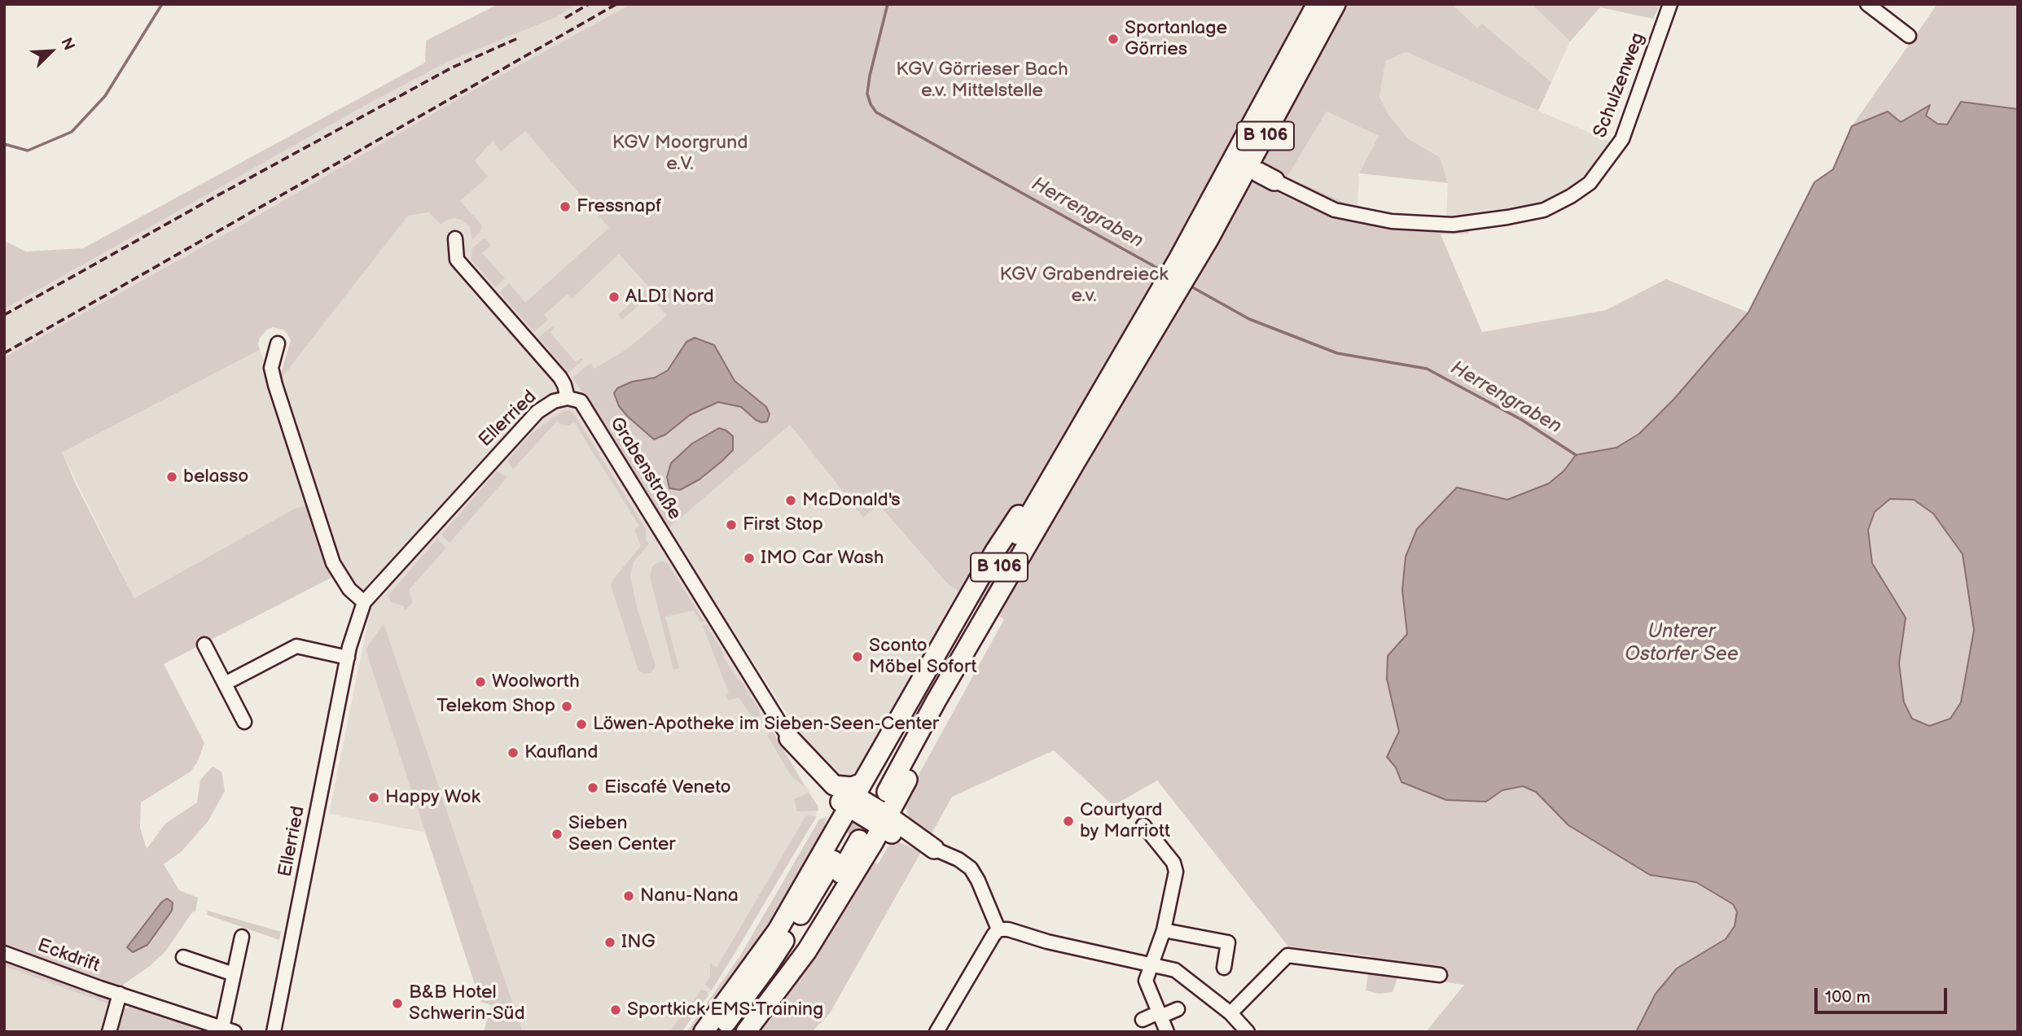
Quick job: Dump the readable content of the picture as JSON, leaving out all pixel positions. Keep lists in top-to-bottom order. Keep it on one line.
{"streets":{"highway":["B 106"],"street":["Schulzenweg","Ellerried","Grabenstraße","Eckdrift"]},"crossings":[["Ellerried","Grabenstraße"]],"water":["Herrengraben","Unterer Ostorfer See"],"parks":["KGV Görrieser Bach e.v. Mittelstelle","KGV Moorgrund e.V.","KGV Grabendreieck e.v."],"places":["Sportanlage Görries","Fressnapf","ALDI Nord","belasso","McDonald's","First Stop","IMO Car Wash","Sconto Möbel Sofort","Woolworth","Telekom Shop","Löwen-Apotheke im Sieben-Seen-Center","Kaufland","Eiscafé Veneto","Happy Wok","Courtyard by Marriott","Sieben Seen Center","Nanu-Nana","ING","B&B Hotel Schwerin-Süd","Sportkick EMS-Training"],"scale_bar":"100 m","north":"top right"}
